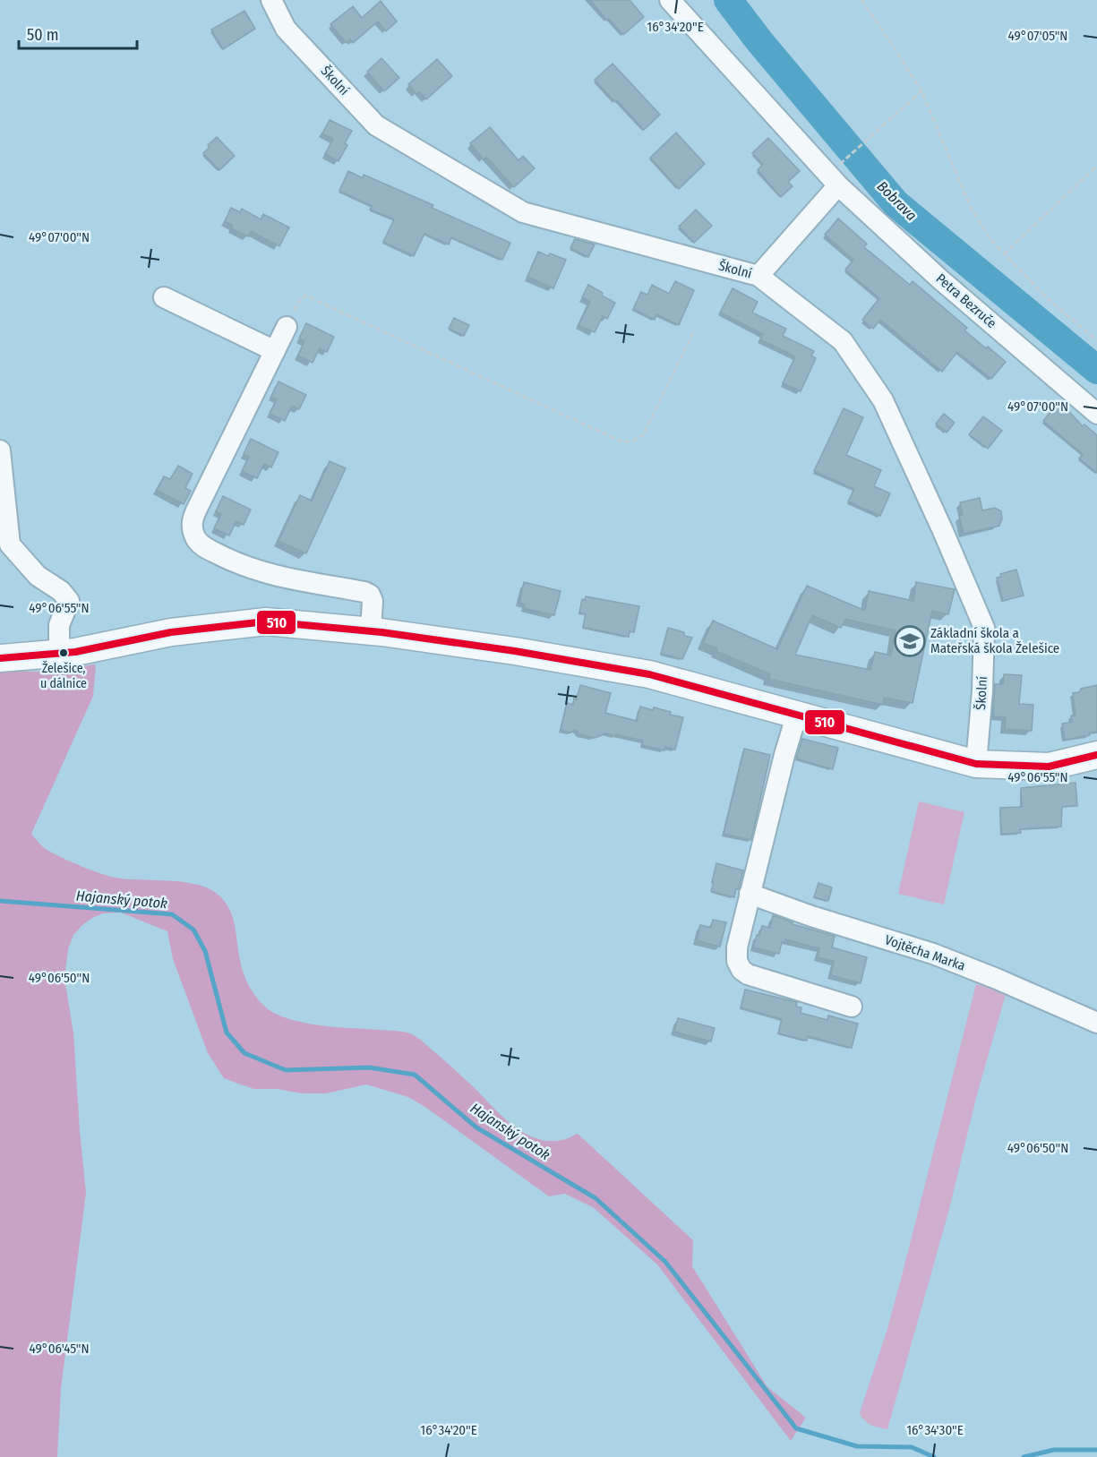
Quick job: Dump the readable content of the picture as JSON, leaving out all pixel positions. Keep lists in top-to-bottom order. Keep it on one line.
{"streets":{"street":["Školní","Petra Bezruče","Vojtěcha Marka"]},"water":["Bobrava","Hajanský potok"],"places":{"school or university":["Základní škola a Mateřská škola Želešice"],"other":["Želešice, u dálnice"]},"lines":["transit line 510"],"scale_bar":"50 m","coordinates":["16°34'20\"E","49°07'05\"N","49°07'00\"N","49°06'55\"N","49°06'50\"N","49°06'45\"N","16°34'30\"E"]}
